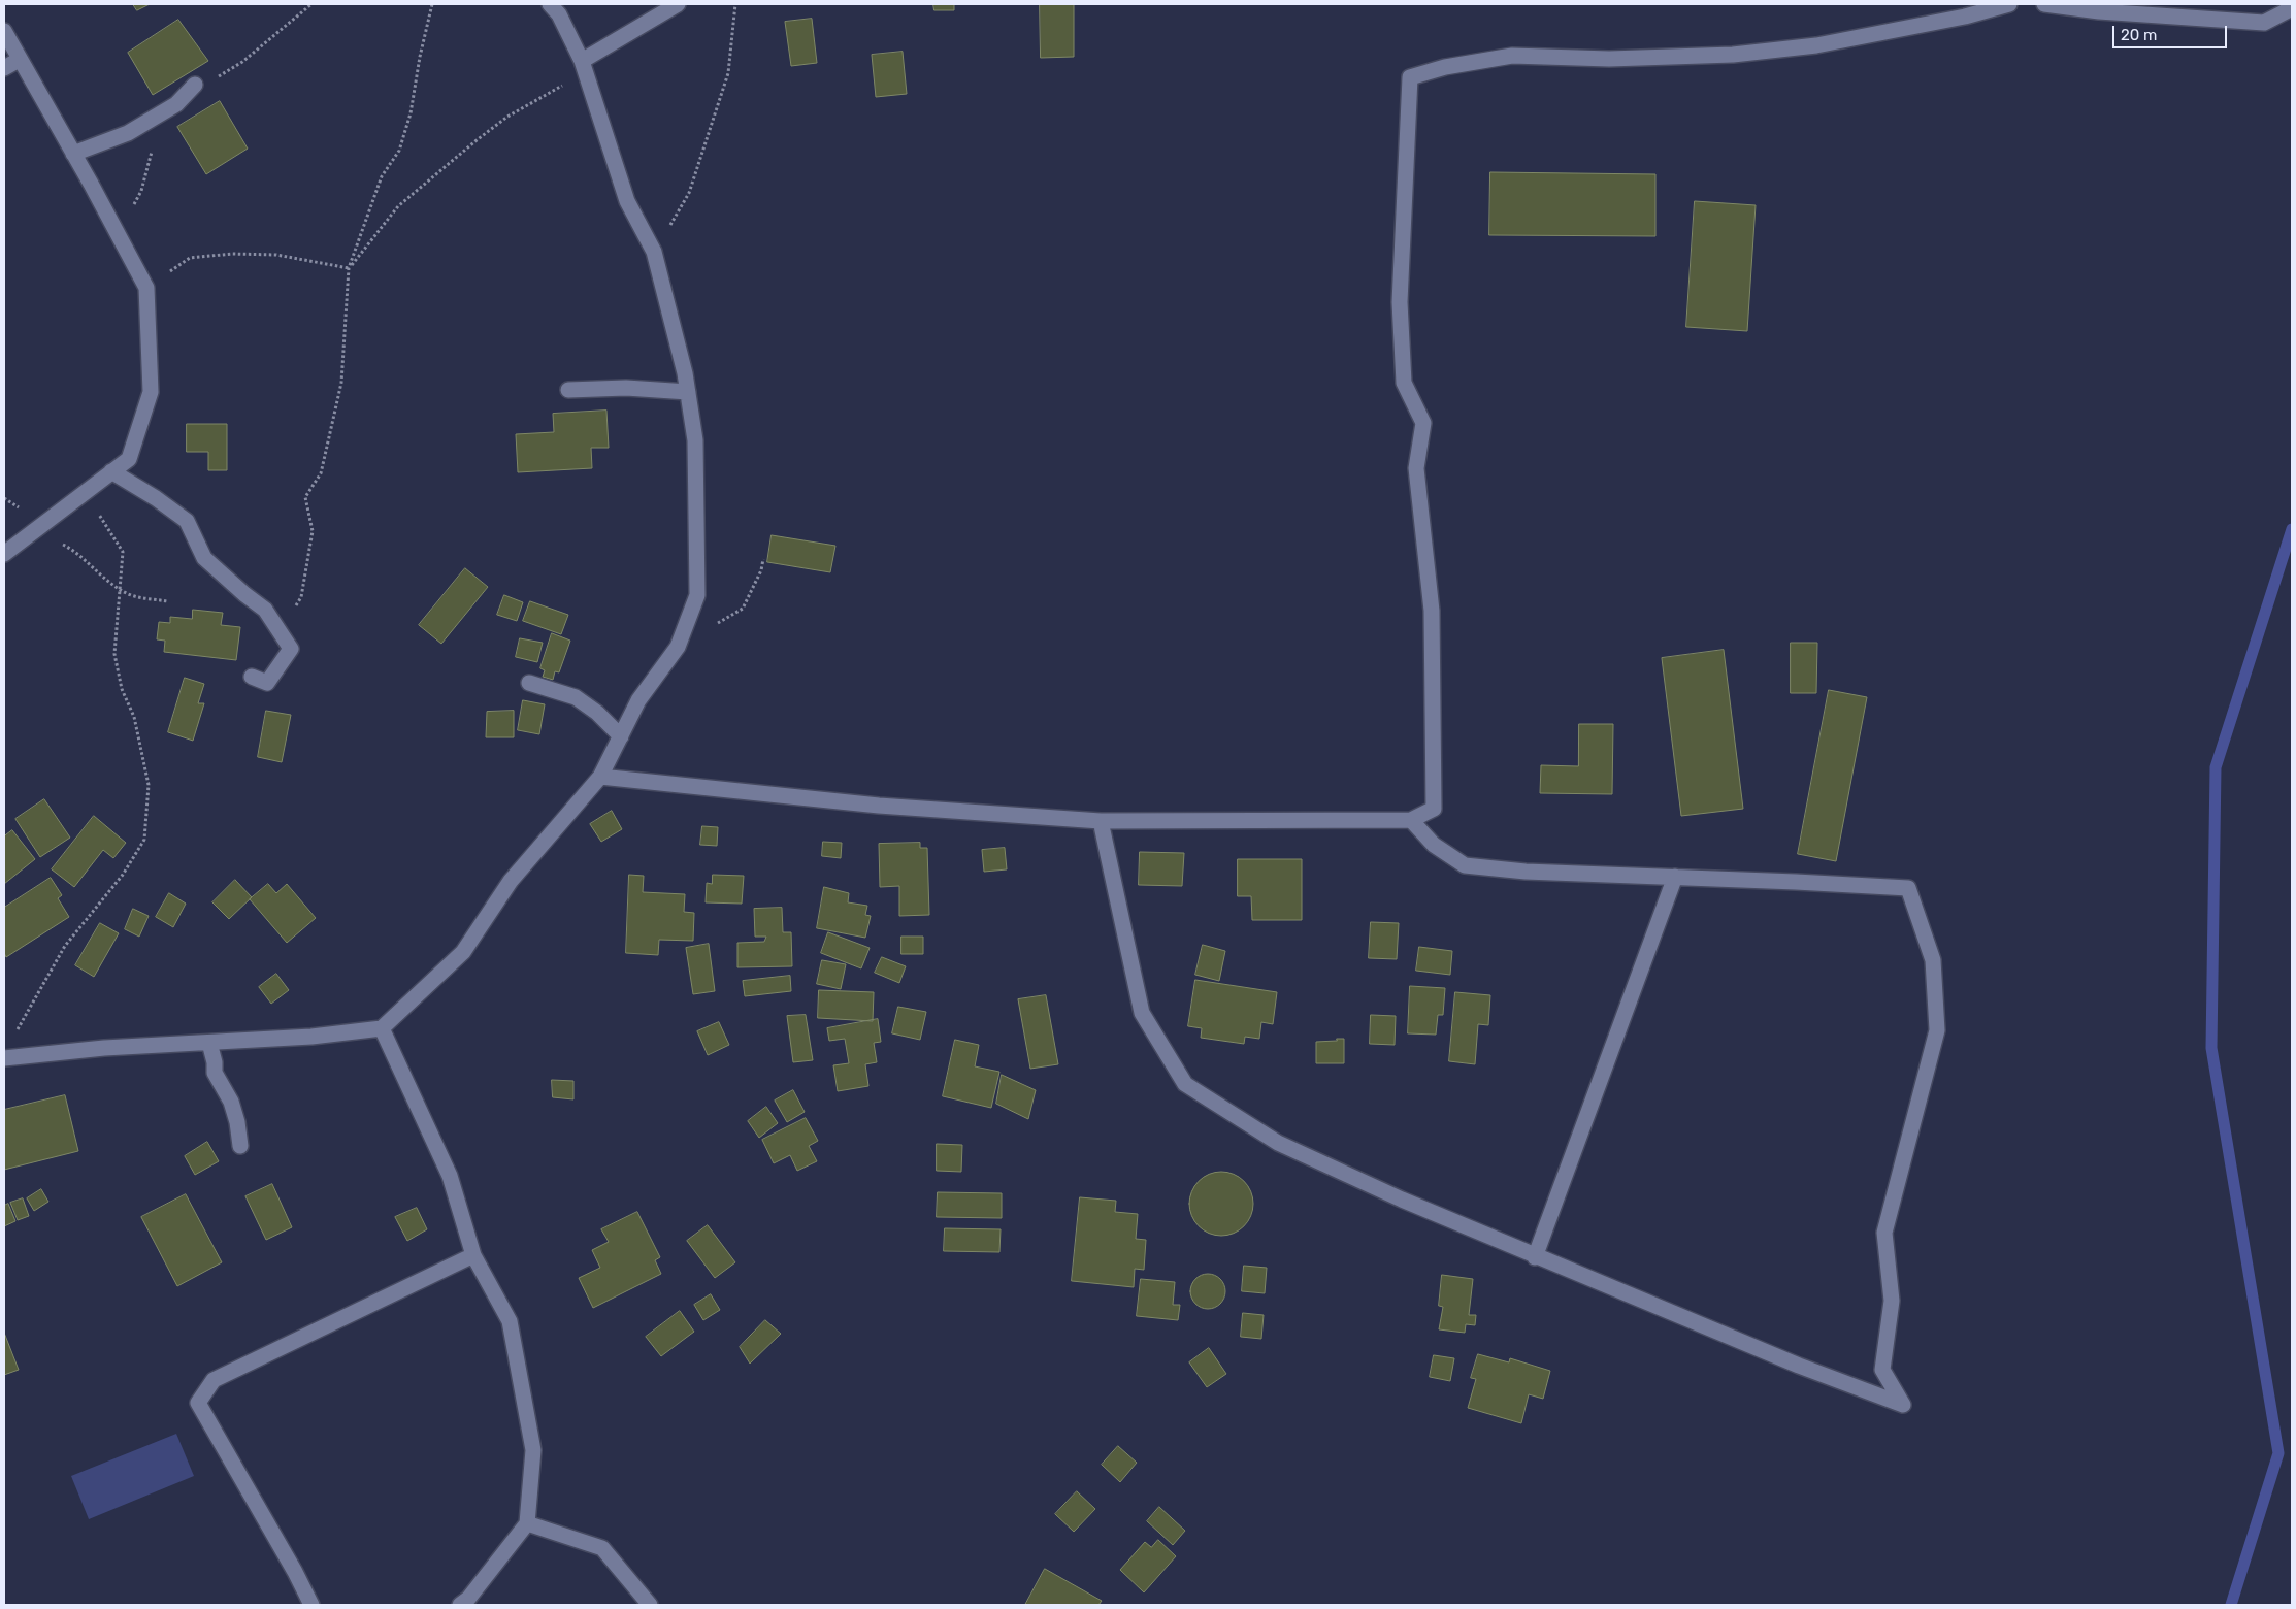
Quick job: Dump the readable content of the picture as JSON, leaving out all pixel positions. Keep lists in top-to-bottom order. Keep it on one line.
{"scale_bar":"20 m"}
